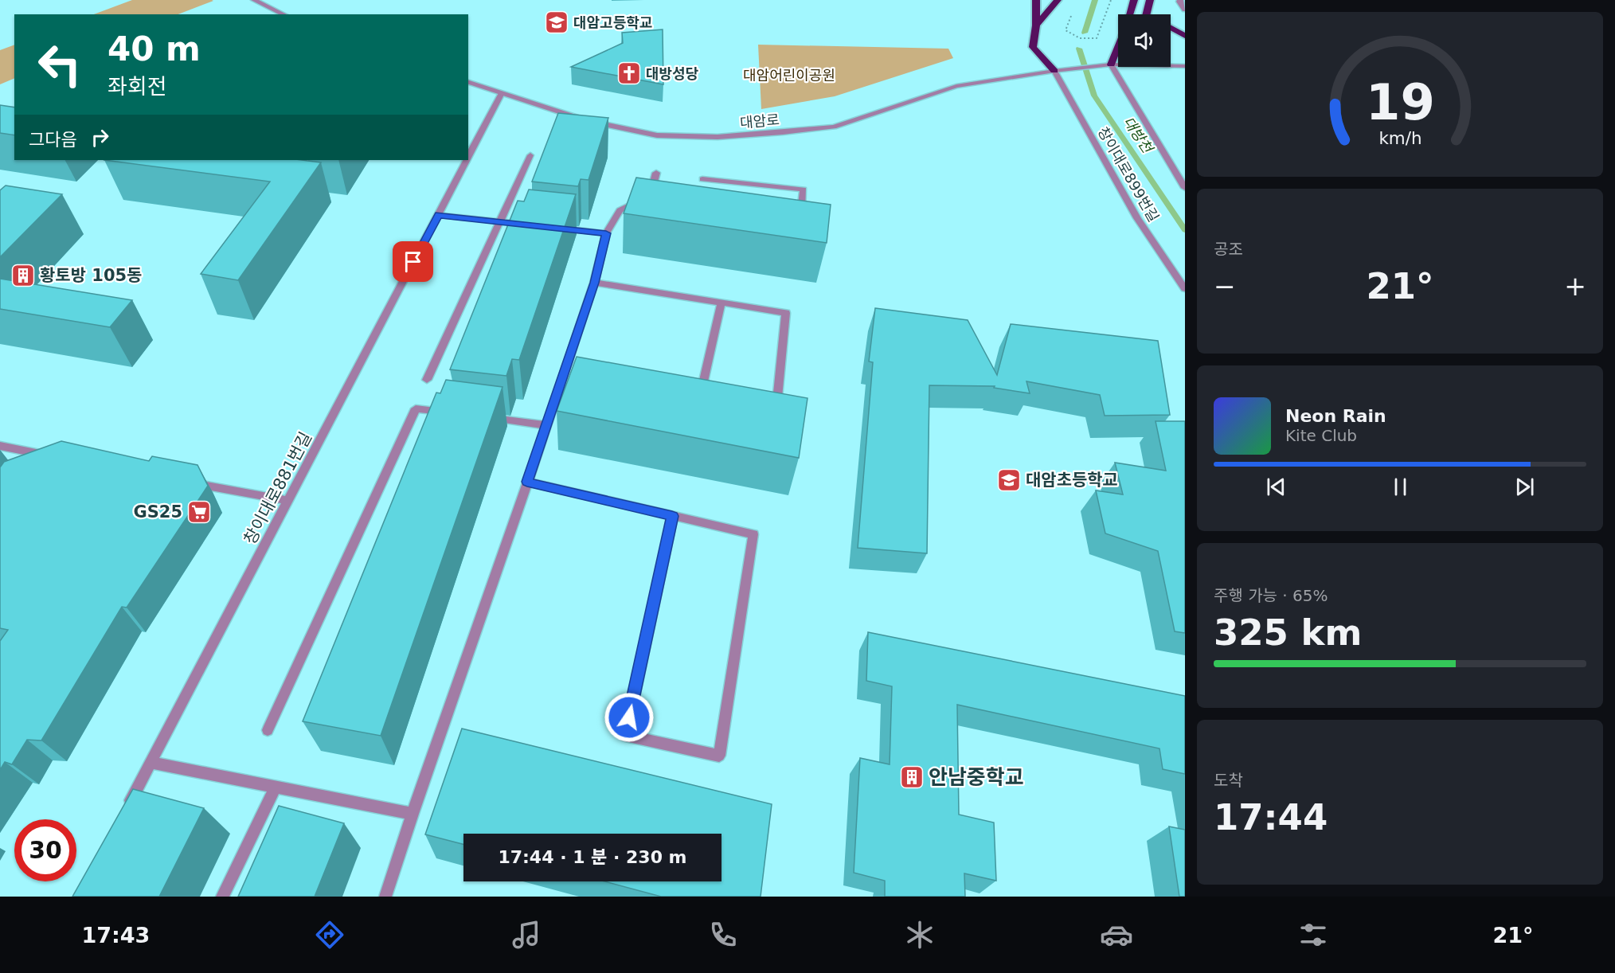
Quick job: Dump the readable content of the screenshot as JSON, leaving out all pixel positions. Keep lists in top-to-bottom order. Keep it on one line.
{"streets":{"street":["대암로","창이대로899번길","창이대로881번길"]},"crossings":[["대암로","창이대로899번길"]],"water":["대방천"],"parks":["대암어린이공원"],"places":{"school or university":["대암고등학교","대암초등학교"],"church":["대방성당"],"building":["황토방 105동","안남중학교"],"supermarket":["GS25"]},"page":{"turn":["40 m","좌회전"],"then":"그다음","tile":["공조",["주행 가능 · 65%","325 km"],["도착","17:44"]],"heat":["−","21°","+"],"song":["Neon Rain","Kite Club"],"limit":"30","trip":"17:44 · 1 분 · 230 m","tabs":["17:43","21°"],"gauge":["19","km/h"]}}
